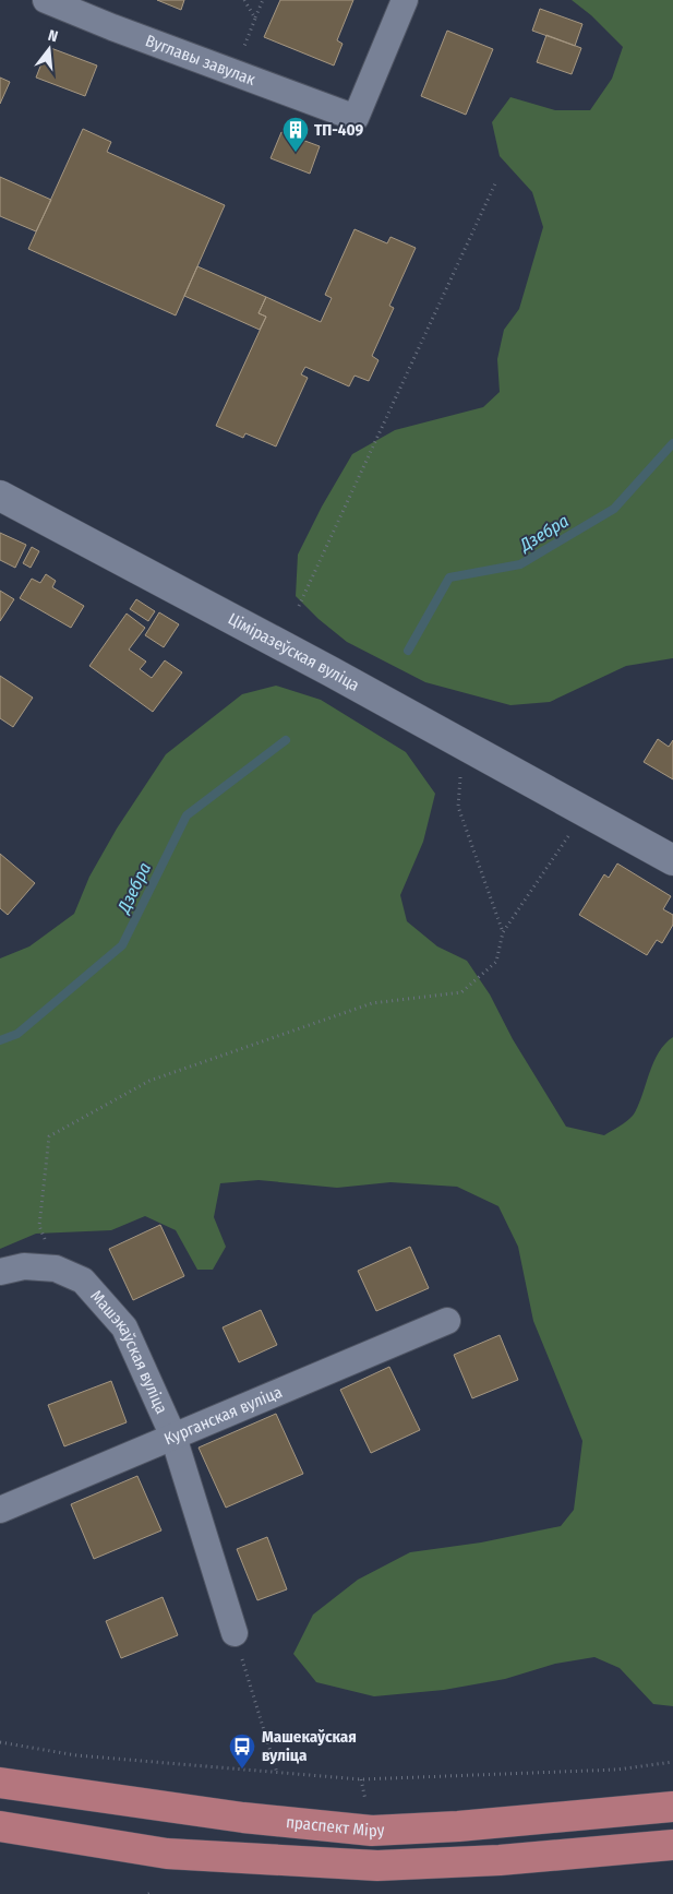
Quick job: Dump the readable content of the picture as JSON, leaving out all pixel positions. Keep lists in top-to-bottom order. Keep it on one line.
{"streets":{"main road":["Ціміразеўская вуліца","праспект Міру"],"street":["Вуглавы завулак","Машэкаўская вуліца","Курганская вуліца"]},"crossings":[["Машэкаўская вуліца","Курганская вуліца"]],"water":["Дзебра"],"places":{"building":["ТП-409"],"bus stop":["Машекаўская вуліца"]},"north":"top"}
